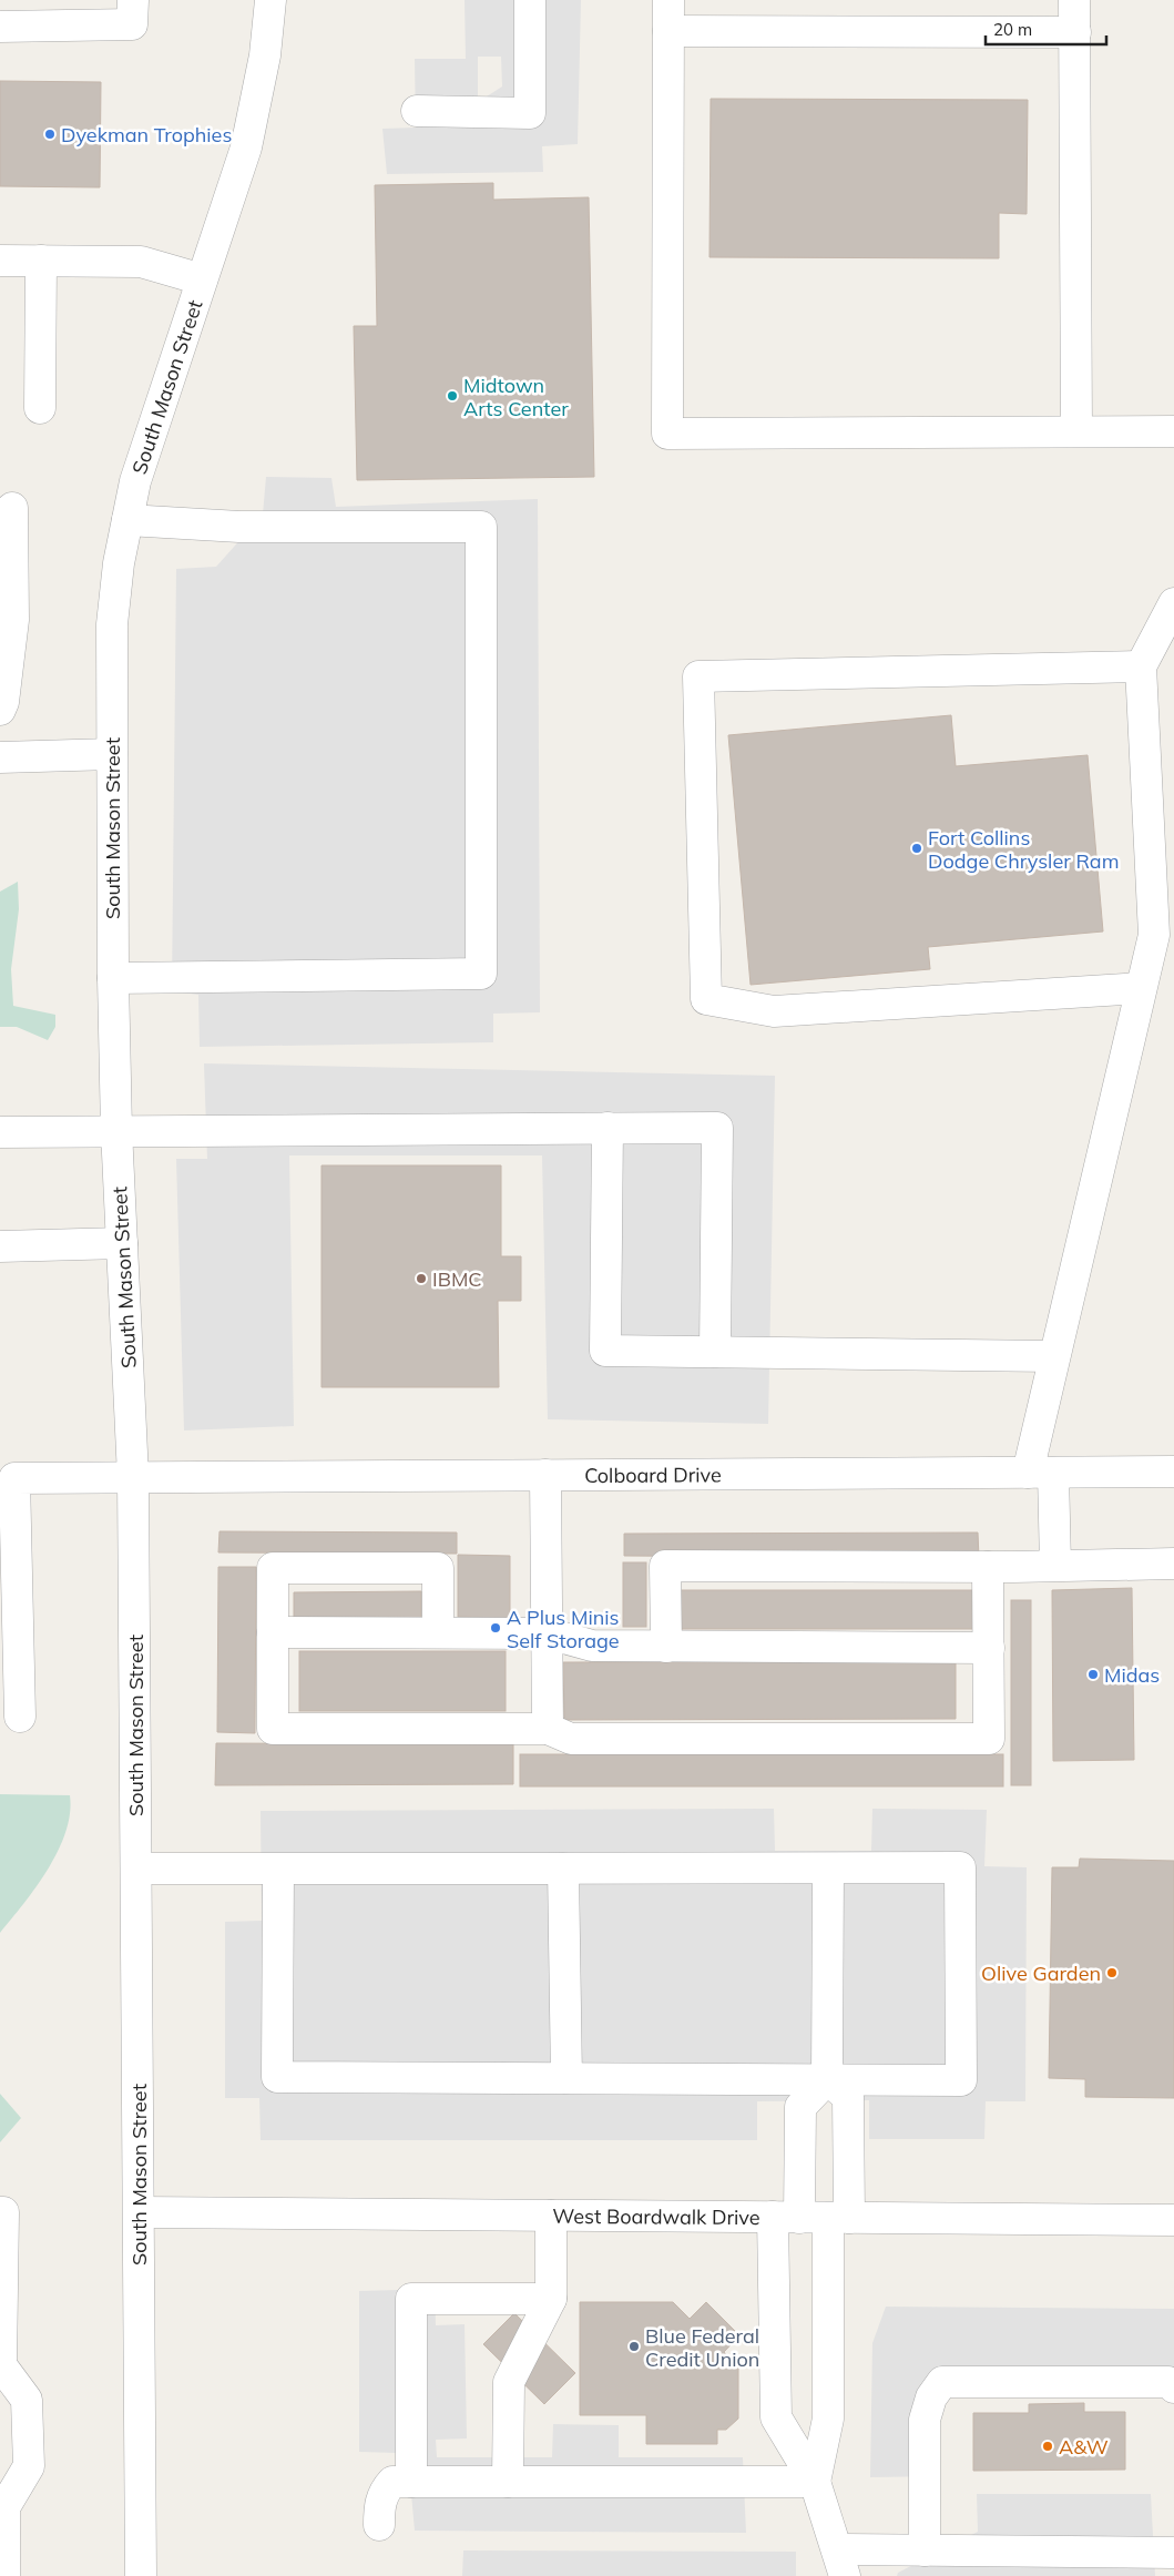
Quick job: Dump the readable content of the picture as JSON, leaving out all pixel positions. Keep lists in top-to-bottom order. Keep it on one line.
{"streets":{"street":["South Mason Street","Colboard Drive","West Boardwalk Drive"]},"crossings":[["South Mason Street","Colboard Drive"],["South Mason Street","West Boardwalk Drive"]],"places":["Dyekman Trophies","Midtown Arts Center","Fort Collins Dodge Chrysler Ram","IBMC","A Plus Minis Self Storage","Midas","Olive Garden","Blue Federal Credit Union","A&W"],"scale_bar":"20 m"}
